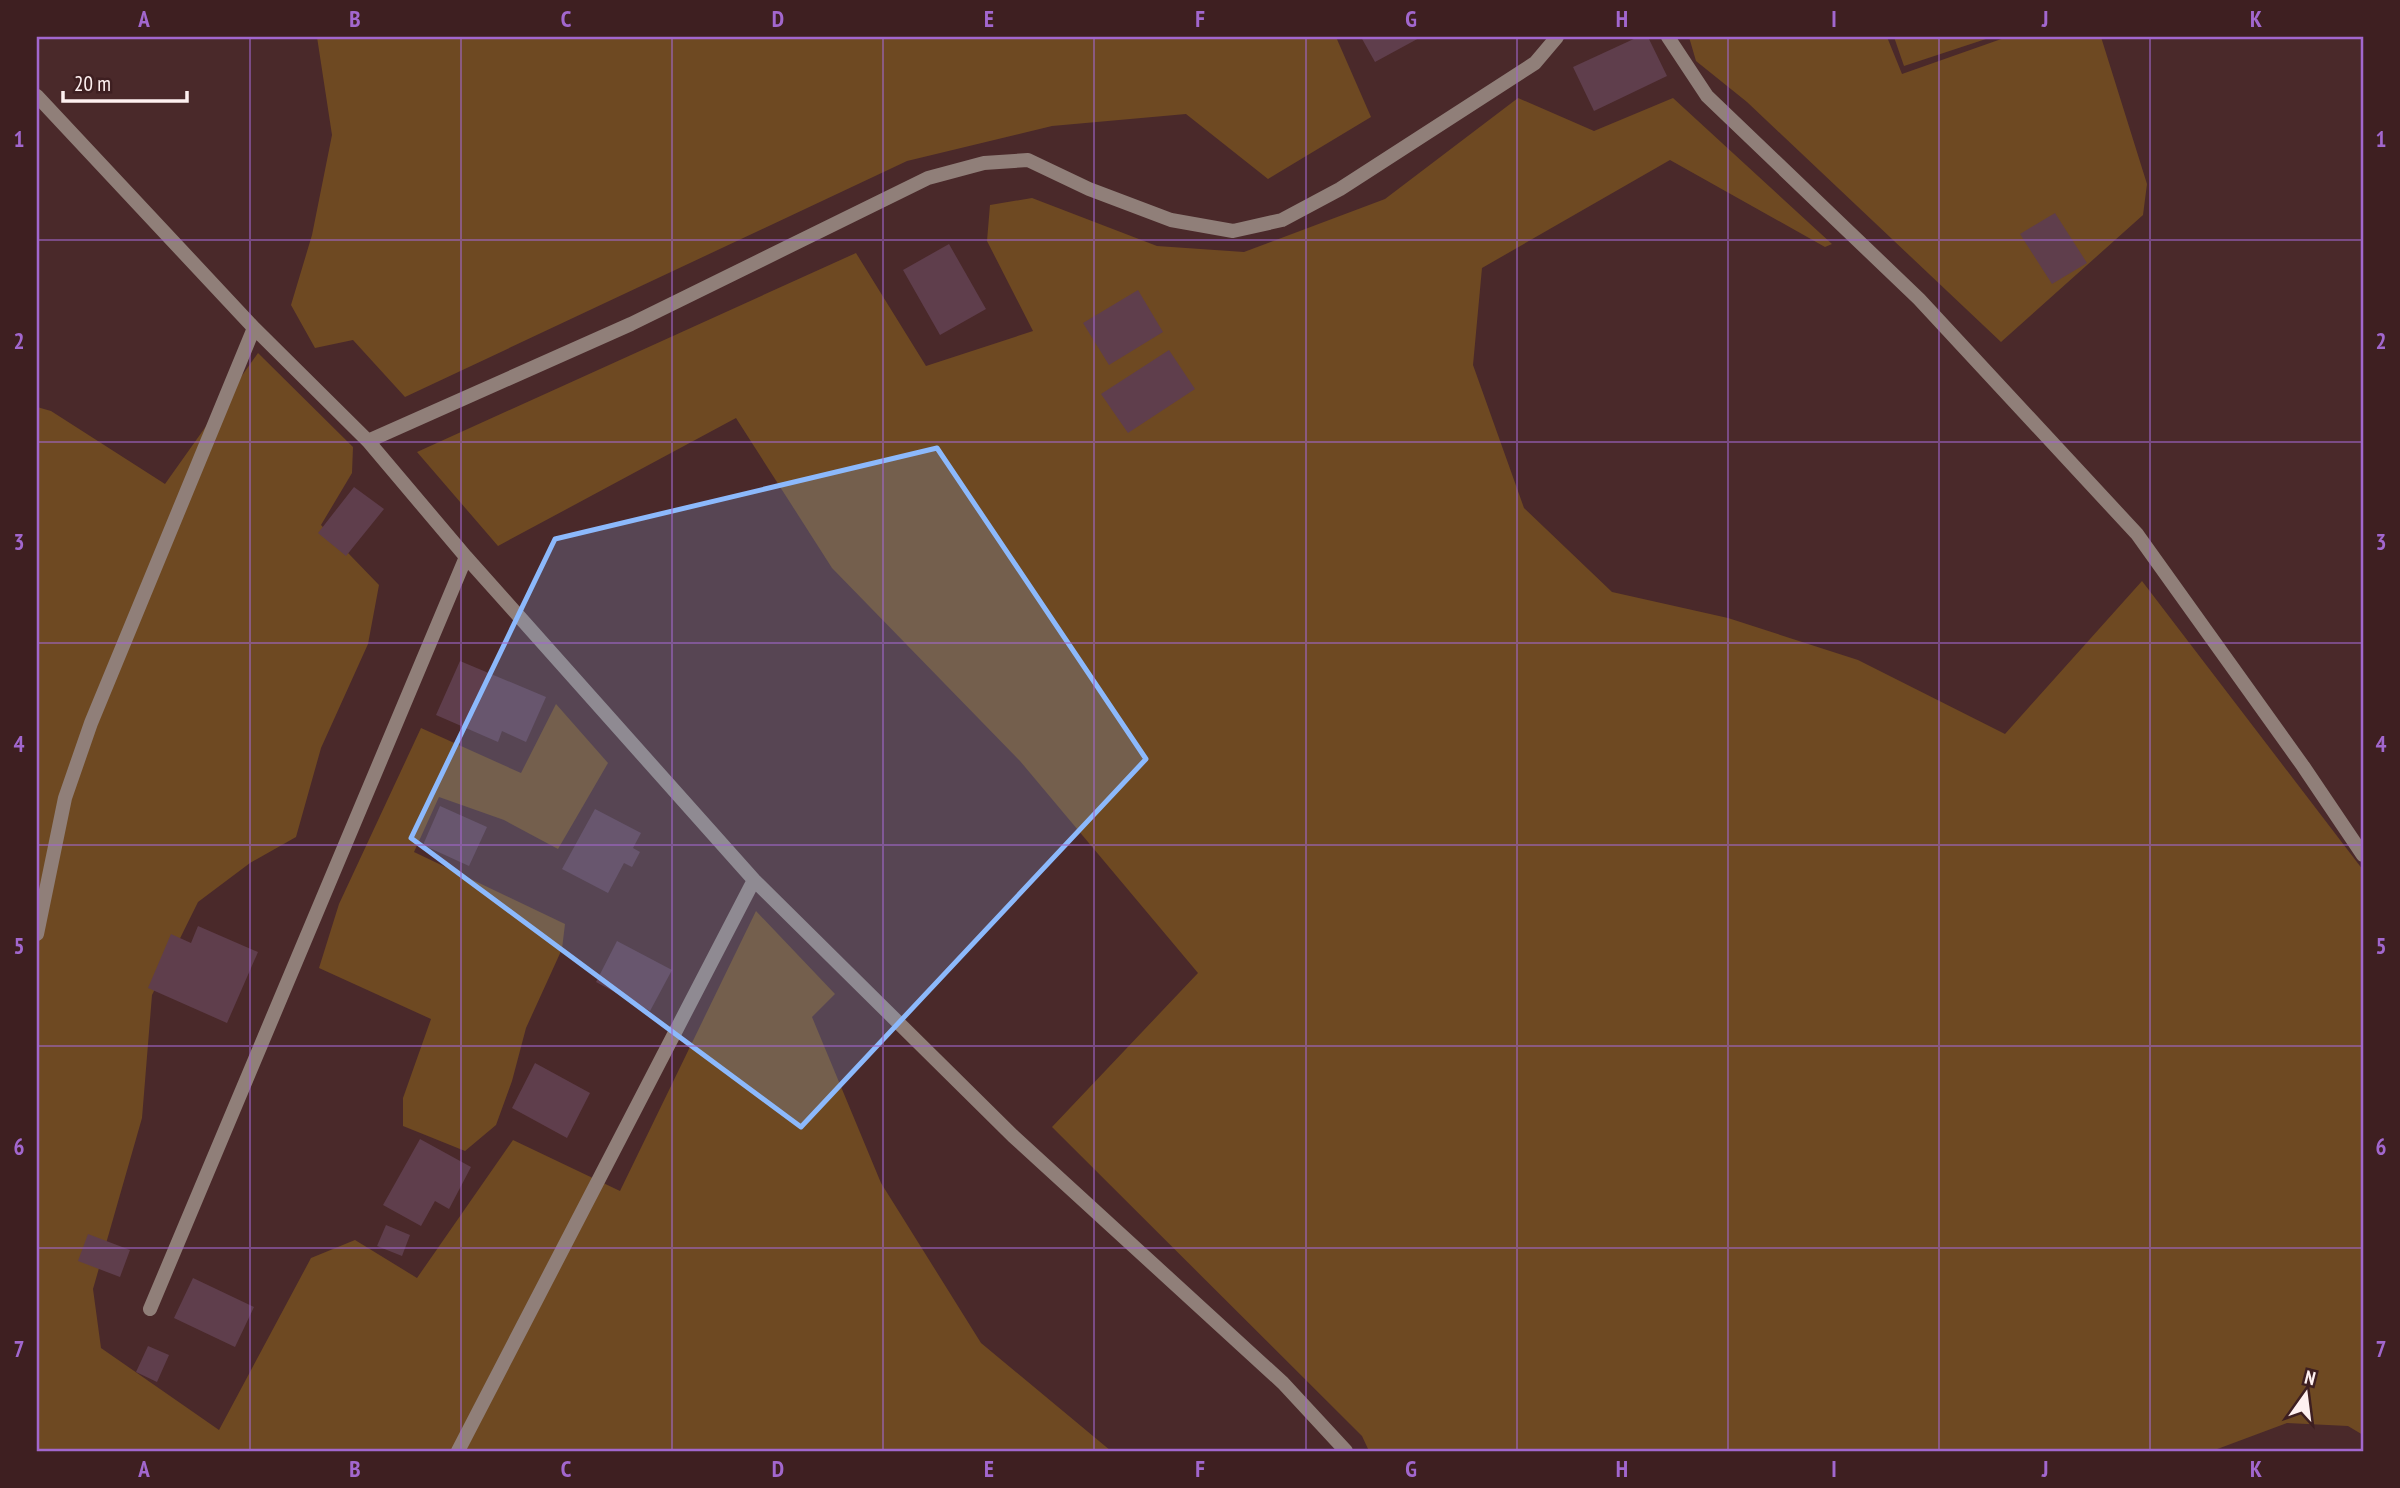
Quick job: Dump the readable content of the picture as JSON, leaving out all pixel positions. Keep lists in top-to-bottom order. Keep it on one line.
{"scale_bar":"20 m","north":"top","grid":{"columns":["A","B","C","D","E","F","G","H","I","J","K"],"rows":["1","2","3","4","5","6","7"]}}
